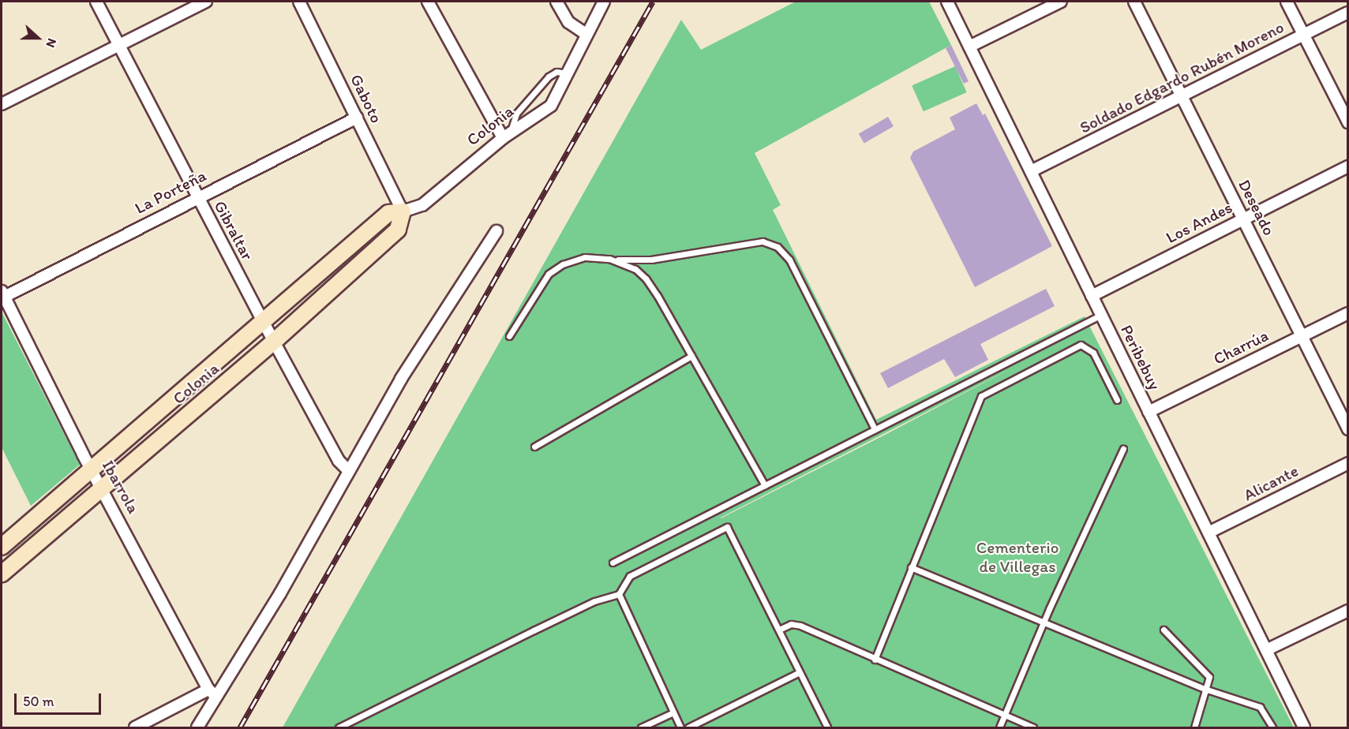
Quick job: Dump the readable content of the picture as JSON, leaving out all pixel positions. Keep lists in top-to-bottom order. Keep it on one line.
{"streets":{"street":["Soldado Edgardo Rubén Moreno","Gaboto","Colonia","La Porteña","Deseado","Los Andes","Gibraltar","Charrúa","Peribebuy","Alicante","Ibarrola"]},"crossings":[["Soldado Edgardo Rubén Moreno","Deseado"],["Soldado Edgardo Rubén Moreno","Peribebuy"],["Gaboto","Colonia"],["Gaboto","La Porteña"],["Colonia","Gibraltar"],["Colonia","Ibarrola"],["La Porteña","Gibraltar"],["La Porteña","Ibarrola"],["Deseado","Los Andes"],["Deseado","Charrúa"],["Los Andes","Peribebuy"],["Charrúa","Peribebuy"],["Peribebuy","Alicante"]],"parks":["Cementerio de Villegas"],"scale_bar":"50 m","north":"right"}
